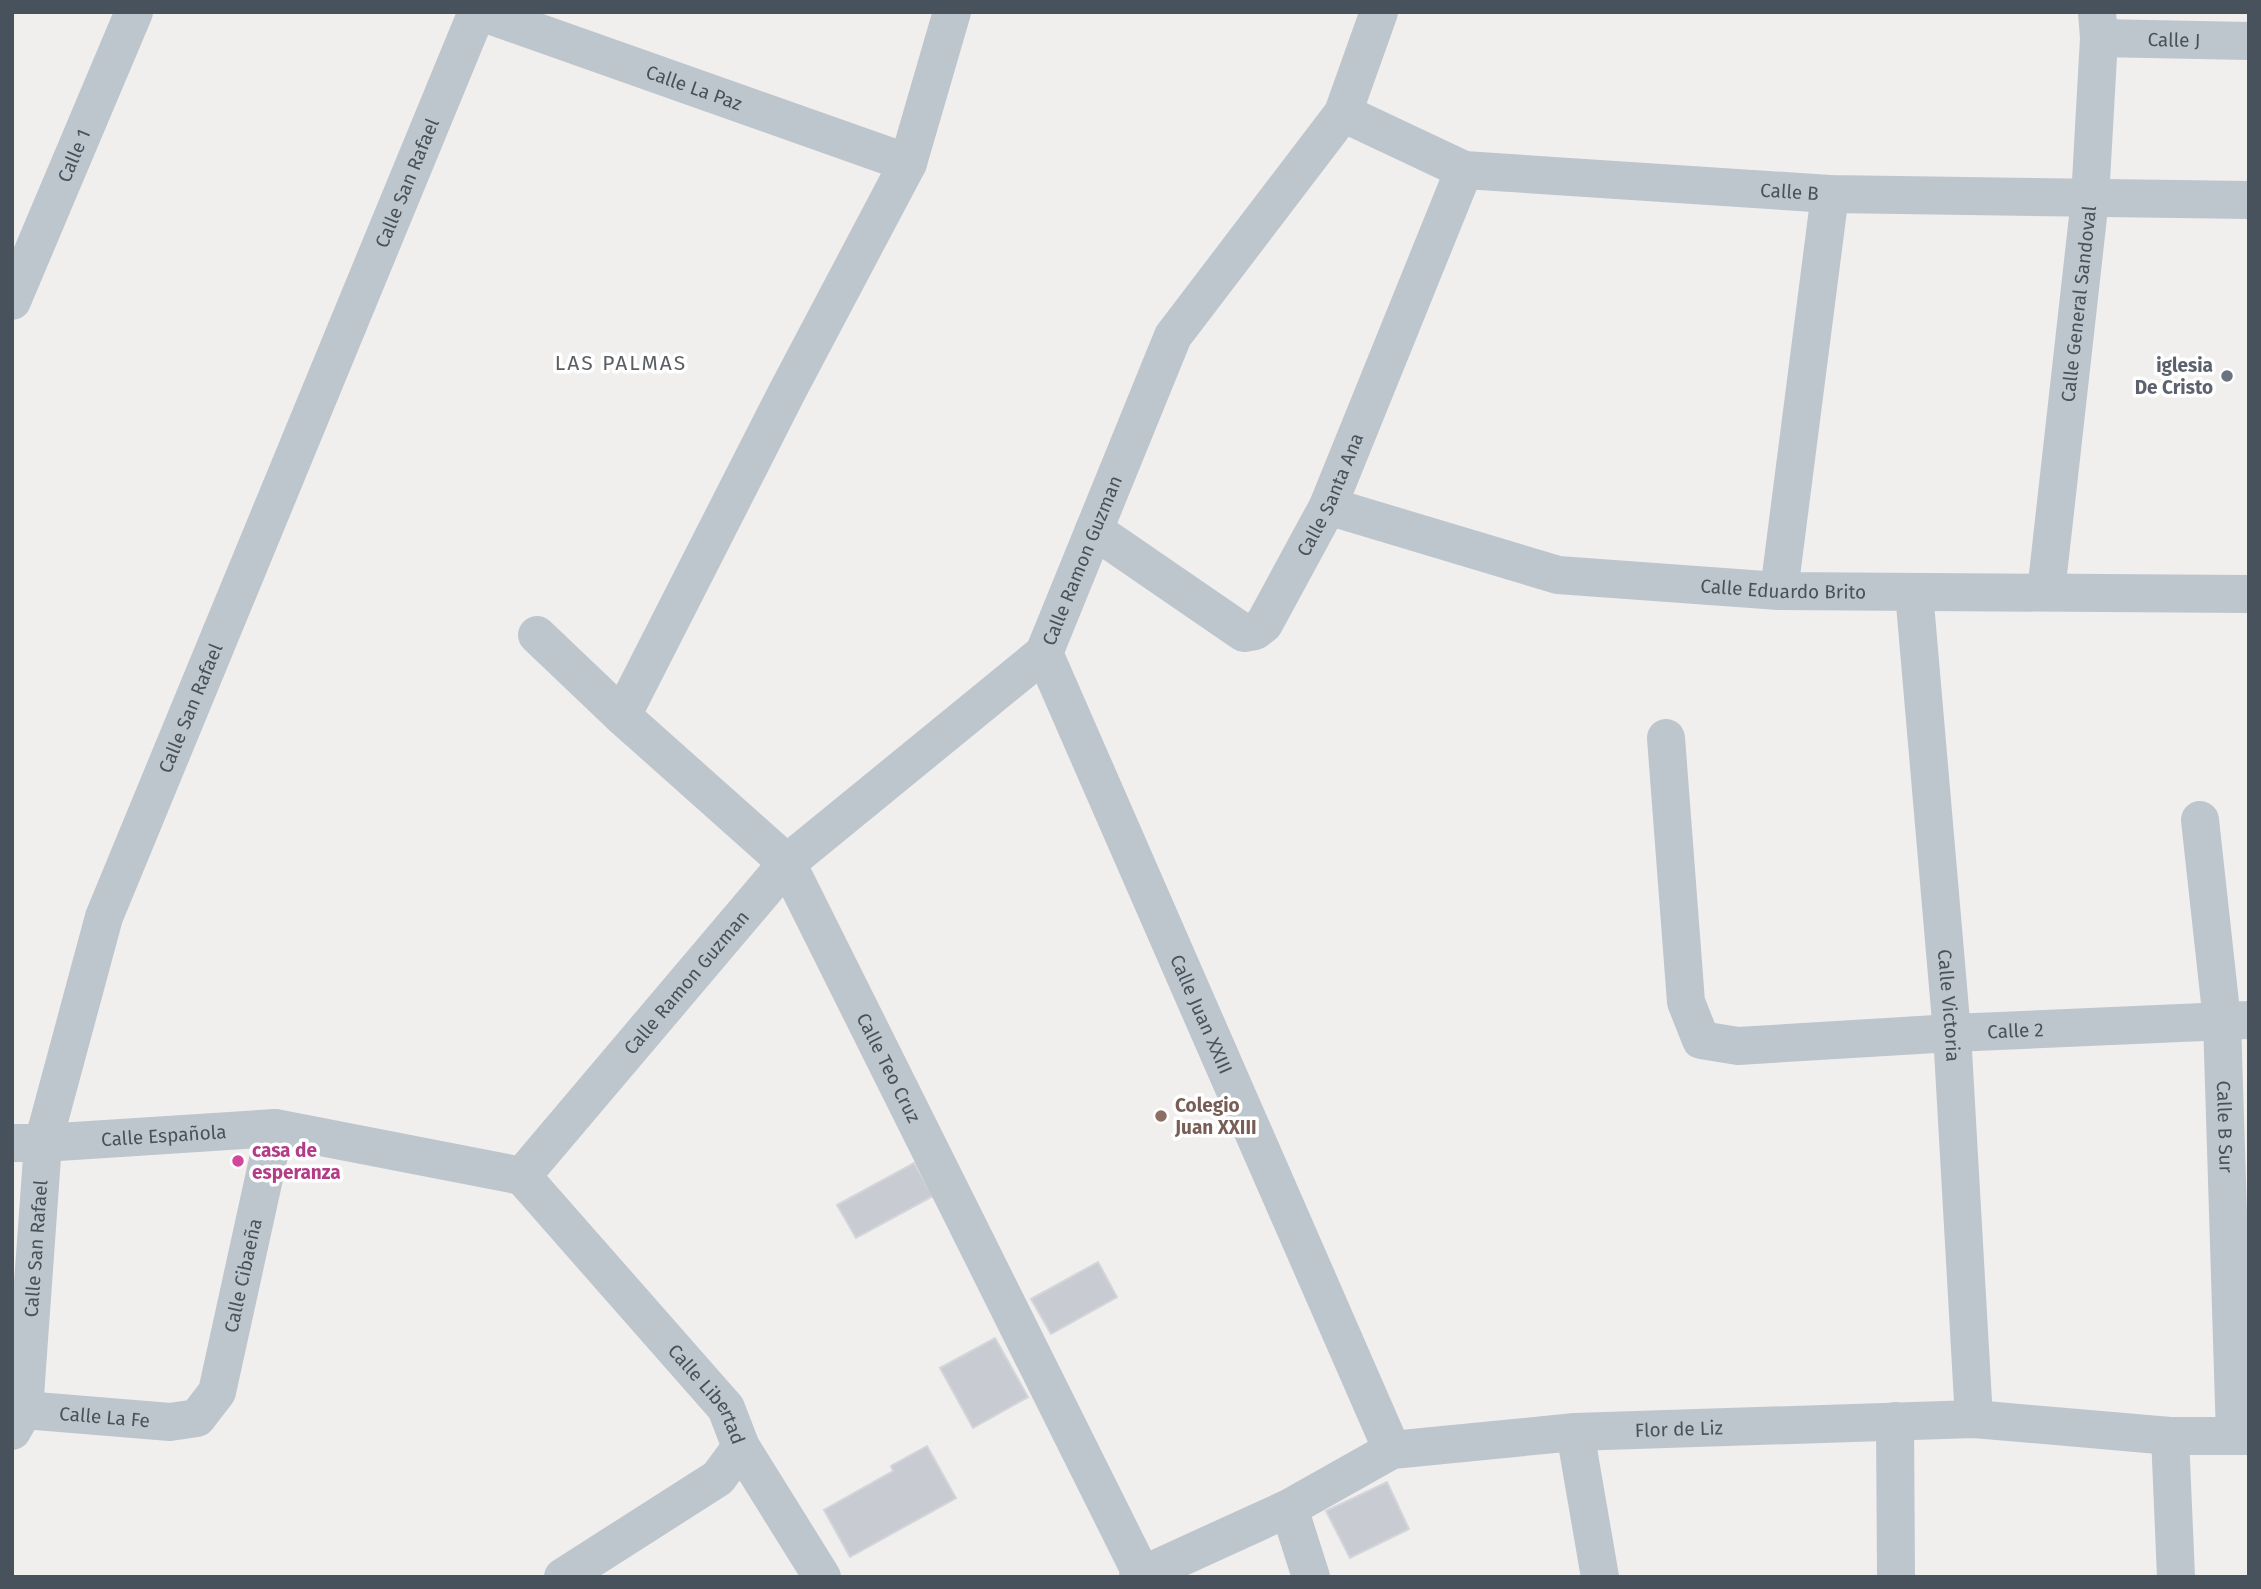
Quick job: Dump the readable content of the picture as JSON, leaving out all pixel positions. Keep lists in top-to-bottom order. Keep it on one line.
{"streets":{"street":["Calle J","Calle La Paz","Calle 1","Calle San Rafael","Calle B","Calle General Sandoval","Calle Santa Ana","Calle Ramon Guzman","Calle Eduardo Brito","Calle Victoria","Calle Juan XXIII","Calle 2","Calle Teo Cruz","Calle B Sur","Calle Española","Calle Cibaeña","Calle Libertad","Calle La Fe","Flor de Liz"]},"crossings":[["Calle J","Calle General Sandoval"],["Calle La Paz","Calle San Rafael"],["Calle San Rafael","Calle Española"],["Calle San Rafael","Calle La Fe"],["Calle B","Calle General Sandoval"],["Calle B","Calle Santa Ana"],["Calle B","Calle Ramon Guzman"],["Calle General Sandoval","Calle Eduardo Brito"],["Calle Santa Ana","Calle Ramon Guzman"],["Calle Santa Ana","Calle Eduardo Brito"],["Calle Ramon Guzman","Calle Juan XXIII"],["Calle Ramon Guzman","Calle Teo Cruz"],["Calle Ramon Guzman","Calle Española"],["Calle Ramon Guzman","Calle Libertad"],["Calle Eduardo Brito","Calle Victoria"],["Calle Victoria","Calle 2"],["Calle Victoria","Flor de Liz"],["Calle Juan XXIII","Flor de Liz"],["Calle 2","Calle B Sur"],["Calle Teo Cruz","Flor de Liz"],["Calle B Sur","Flor de Liz"],["Calle Española","Calle Cibaeña"],["Calle Española","Calle Libertad"],["Calle Cibaeña","Calle La Fe"]],"districts":["LAS PALMAS"],"places":["iglesia De Cristo","Colegio Juan XXIII","casa de esperanza"]}
